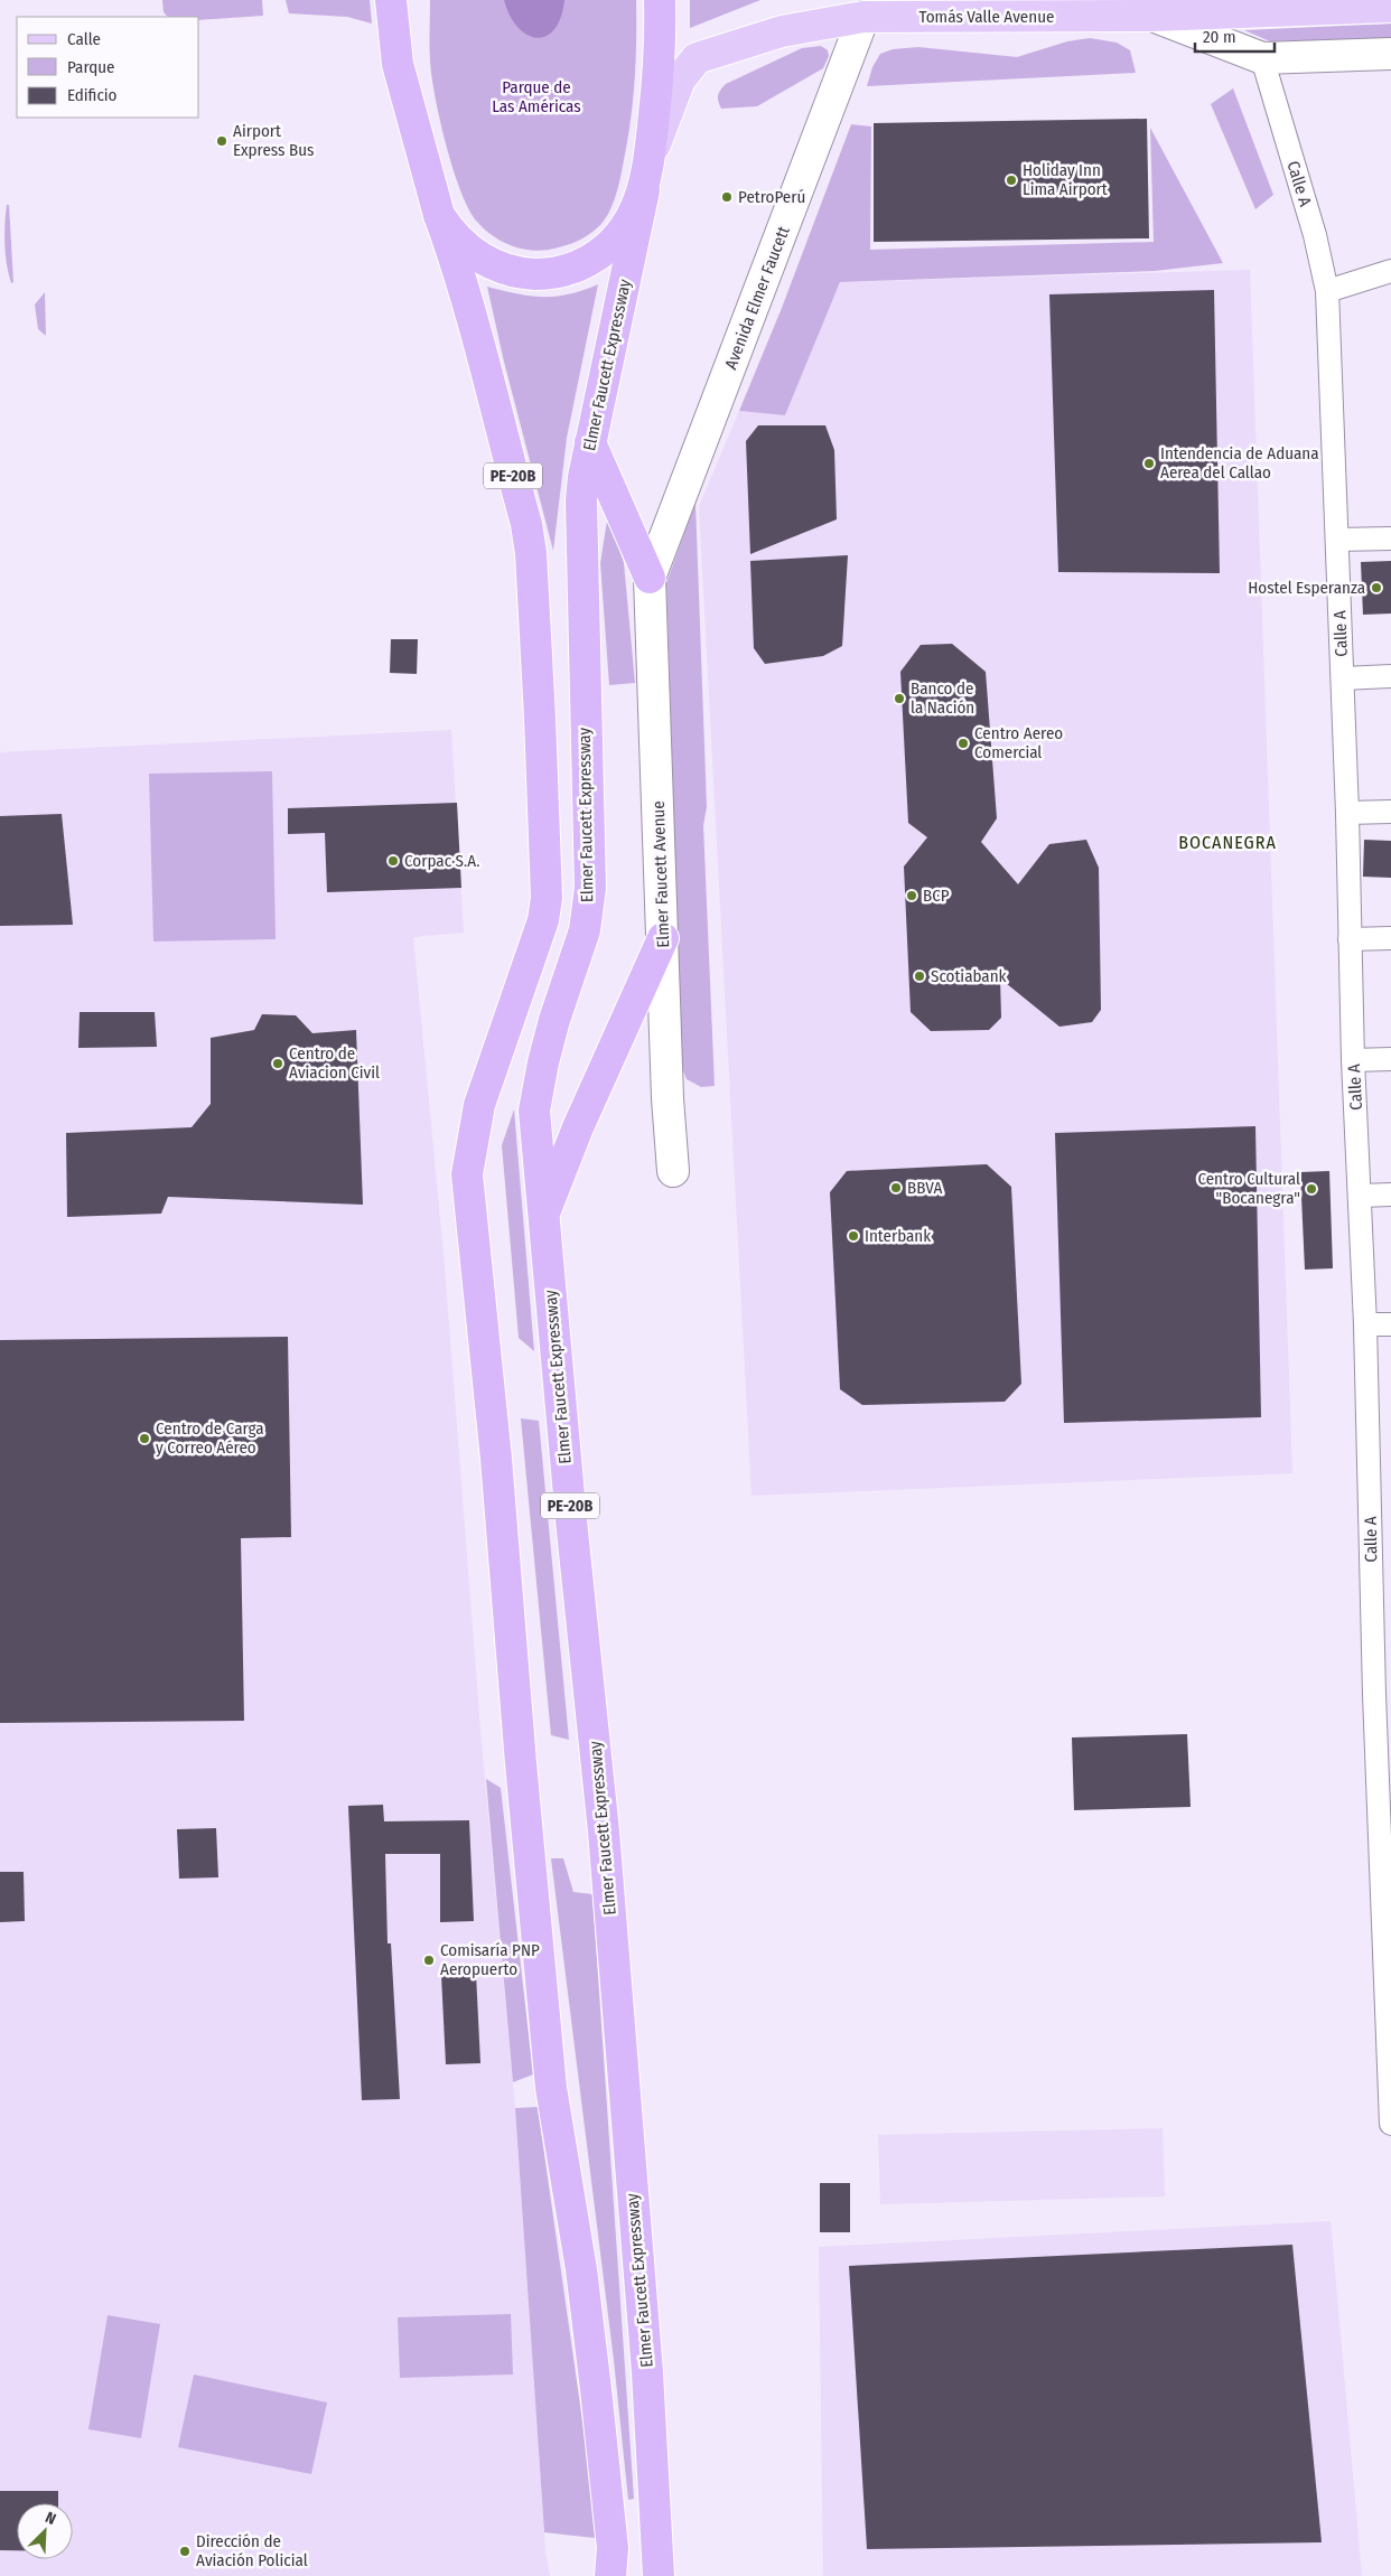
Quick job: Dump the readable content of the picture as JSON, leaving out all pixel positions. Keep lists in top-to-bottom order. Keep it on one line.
{"streets":{"highway":["Elmer Faucett Expressway","PE-20B"],"main road":["Tomás Valle Avenue","Avenida Elmer Faucett","Elmer Faucett Avenue"],"street":["Calle A"]},"crossings":[["Tomás Valle Avenue","Avenida Elmer Faucett"],["Tomás Valle Avenue","PE-20B"],["Avenida Elmer Faucett","Elmer Faucett Avenue"],["Elmer Faucett Expressway","PE-20B"]],"districts":["BOCANEGRA"],"parks":["Parque de Las Américas"],"places":["Airport Express Bus","Holiday Inn Lima Airport","PetroPerú","Intendencia de Aduana Aerea del Callao","Hostel Esperanza","Banco de la Nación","Centro Aereo Comercial","Corpac S.A.","BCP","Scotiabank","Centro de Aviacion Civil","BBVA","Centro Cultural \"Bocanegra\"","Interbank","Centro de Carga y Correo Aéreo","Comisaría PNP Aeropuerto","Dirección de Aviación Policial"],"legend":["Calle","Parque","Edificio"],"scale_bar":"20 m","north":"top right"}
